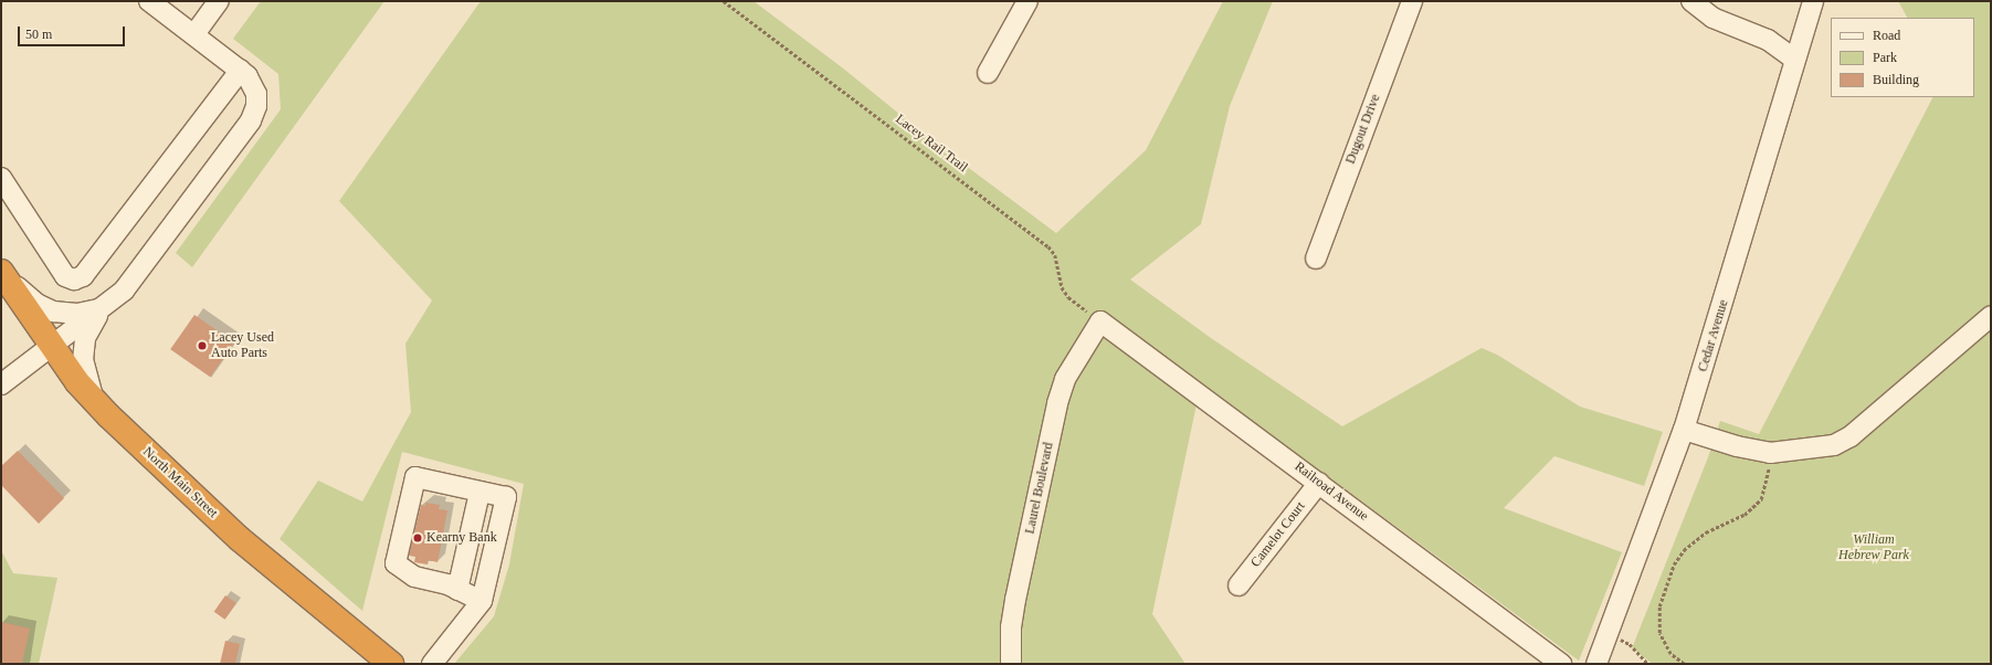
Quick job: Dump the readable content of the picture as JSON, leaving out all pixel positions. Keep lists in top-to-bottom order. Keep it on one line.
{"streets":{"highway":["North Main Street"],"street":["Dugout Drive","Cedar Avenue","Laurel Boulevard","Railroad Avenue","Camelot Court"],"path":["Lacey Rail Trail"]},"crossings":[["Lacey Rail Trail","Laurel Boulevard"],["Lacey Rail Trail","Railroad Avenue"],["Laurel Boulevard","Railroad Avenue"],["Railroad Avenue","Camelot Court"]],"parks":["William Hebrew Park"],"places":["Lacey Used Auto Parts","Kearny Bank"],"legend":["Road","Park","Building"],"scale_bar":"50 m"}
